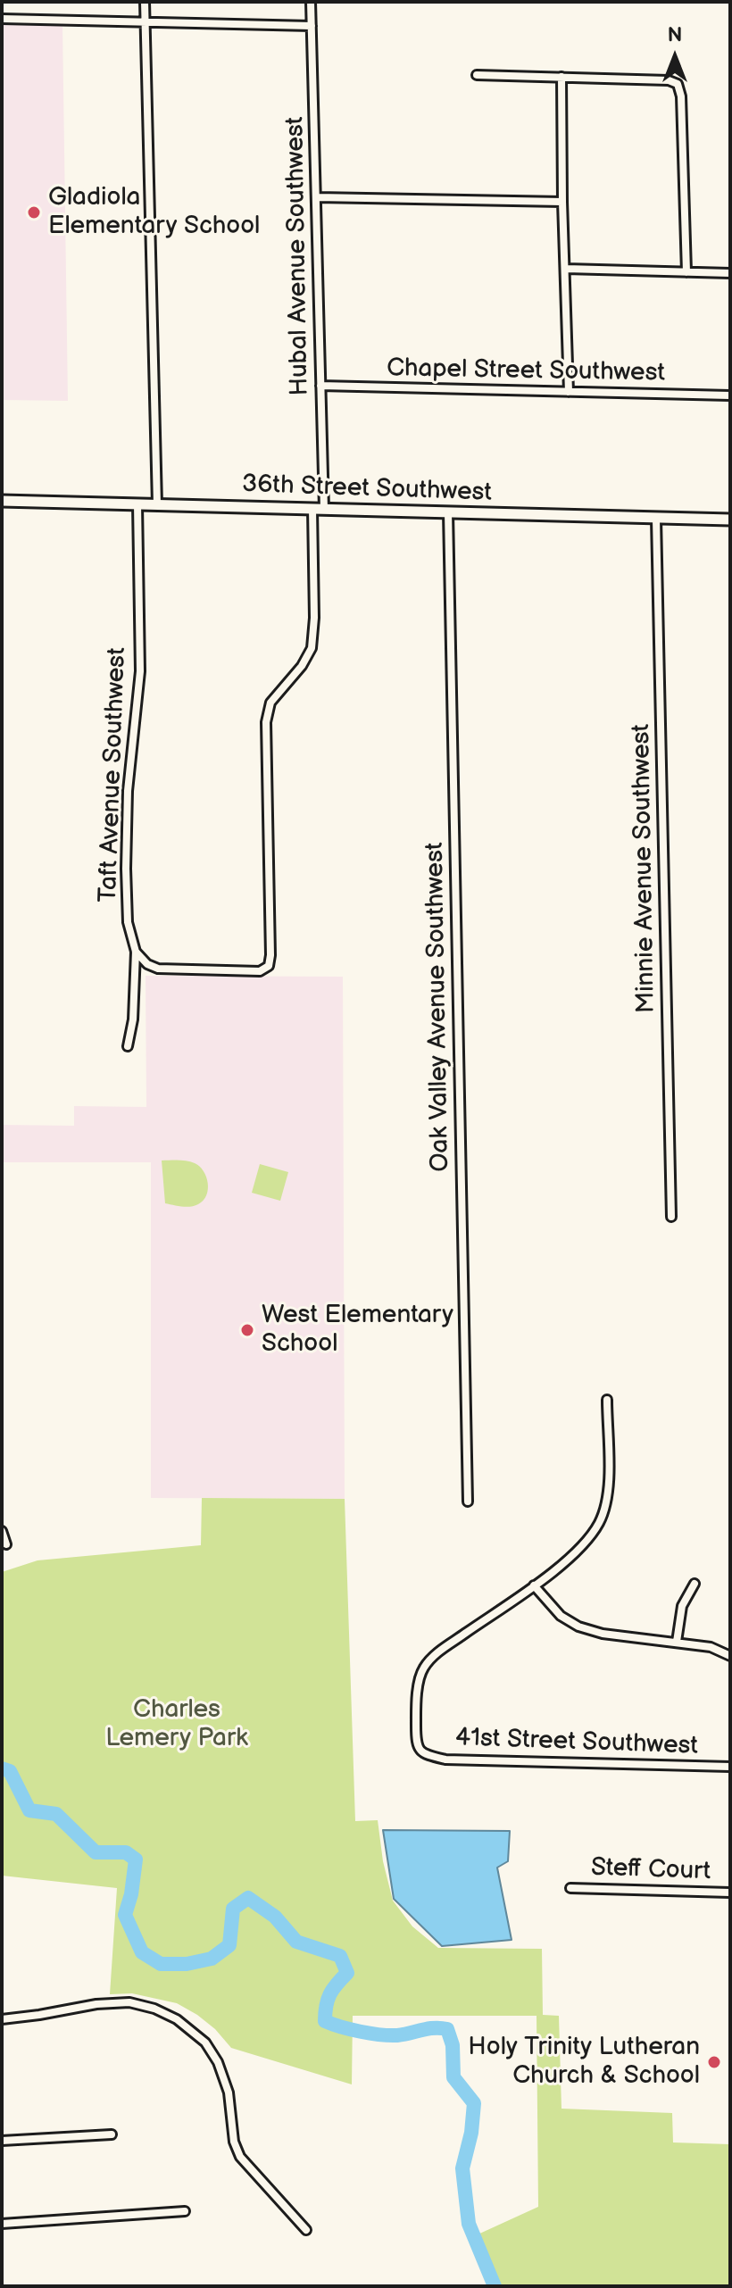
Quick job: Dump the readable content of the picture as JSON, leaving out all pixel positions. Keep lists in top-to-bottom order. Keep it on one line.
{"streets":{"street":["Hubal Avenue Southwest","Chapel Street Southwest","36th Street Southwest","Taft Avenue Southwest","Minnie Avenue Southwest","Oak Valley Avenue Southwest","41st Street Southwest","Steff Court"]},"crossings":[["Hubal Avenue Southwest","Chapel Street Southwest"],["Hubal Avenue Southwest","36th Street Southwest"],["36th Street Southwest","Taft Avenue Southwest"],["36th Street Southwest","Minnie Avenue Southwest"],["36th Street Southwest","Oak Valley Avenue Southwest"]],"parks":["Charles Lemery Park"],"places":["Gladiola Elementary School","West Elementary School","Holy Trinity Lutheran Church & School"],"north":"top"}
